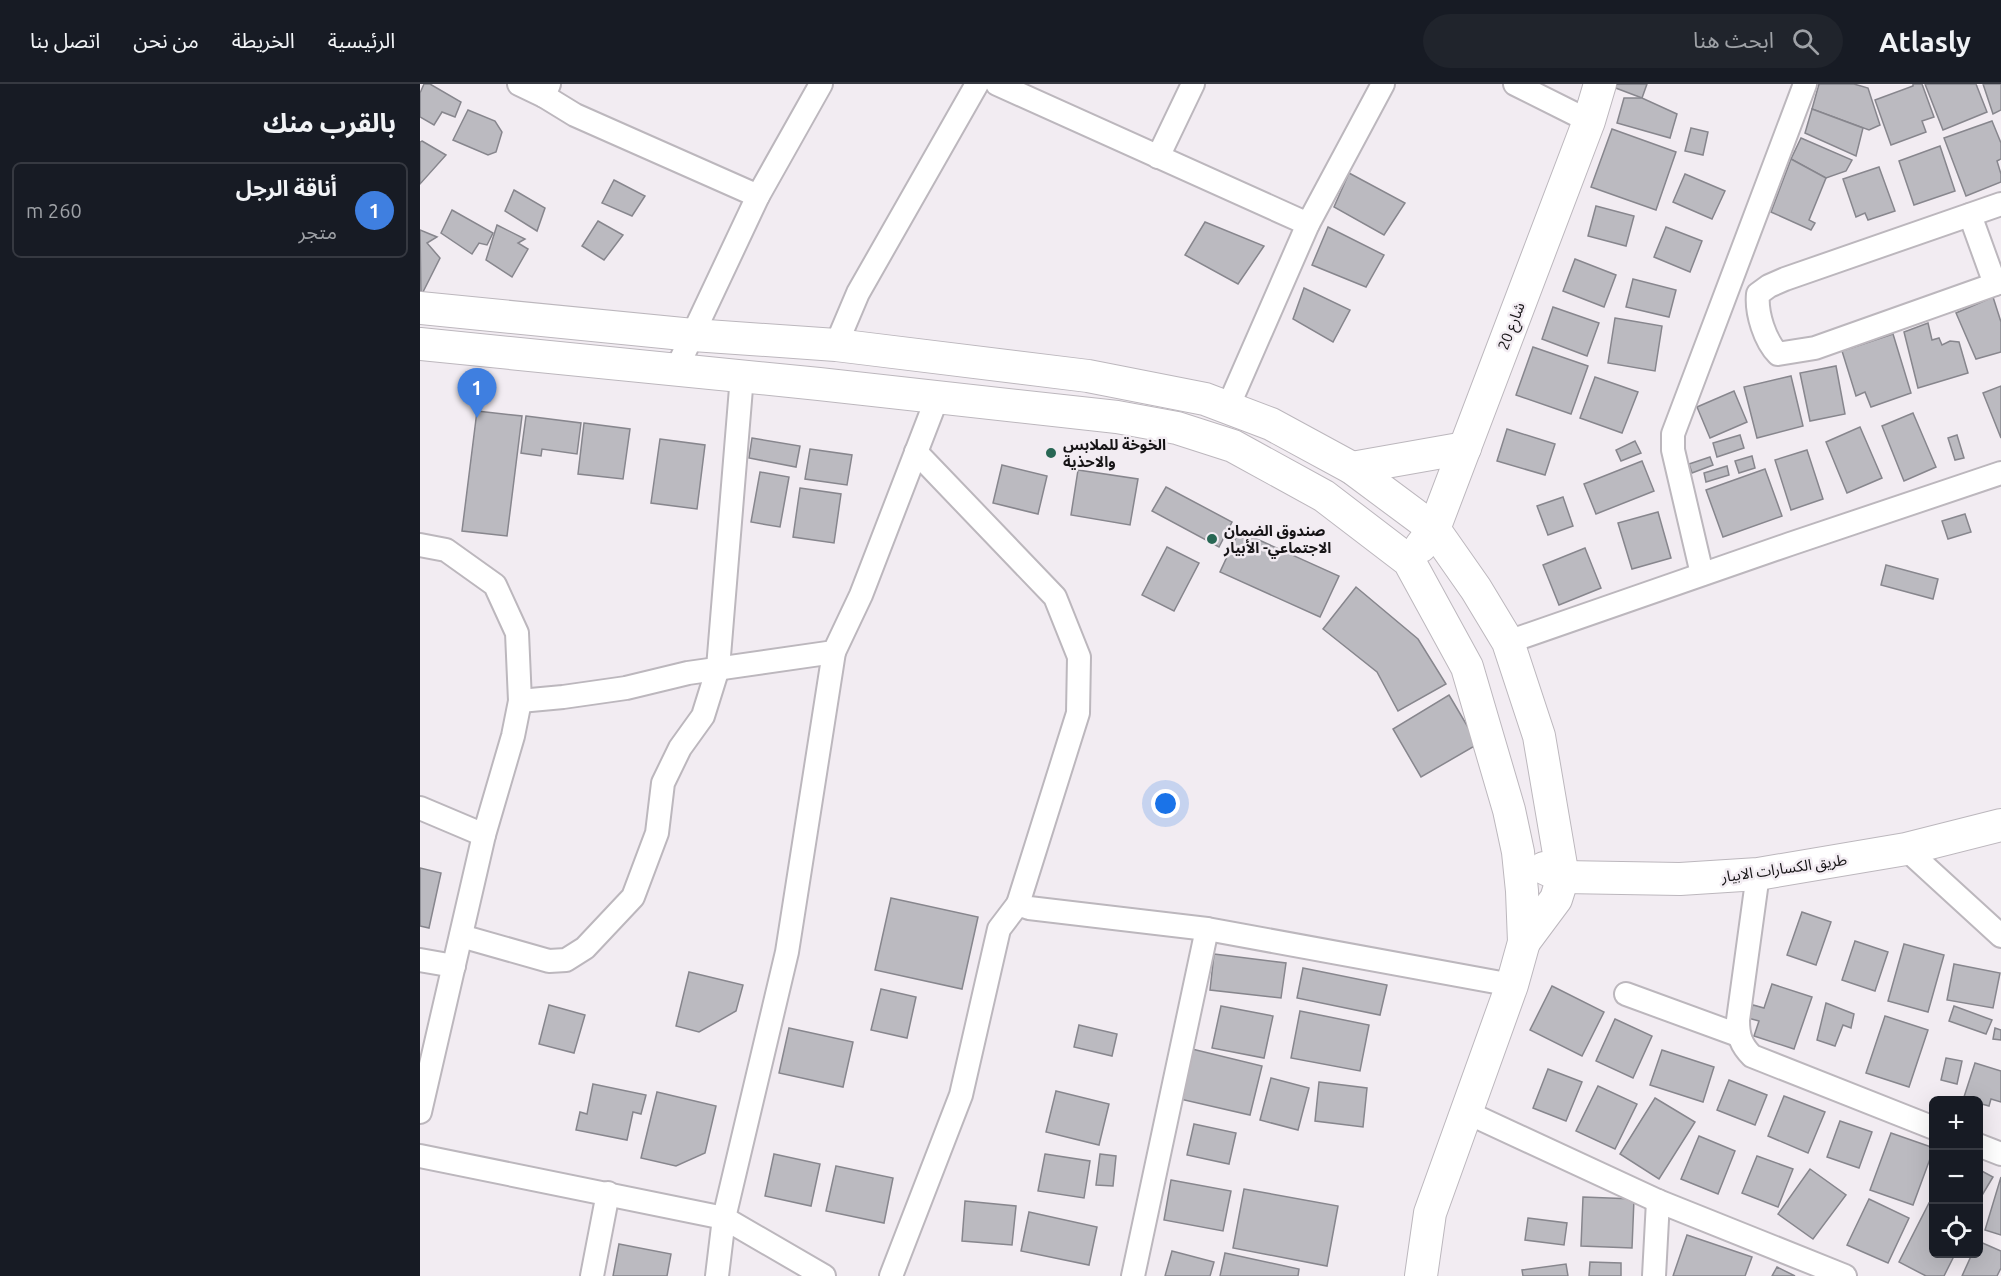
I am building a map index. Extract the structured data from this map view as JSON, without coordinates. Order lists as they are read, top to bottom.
{
  "streets": {
    "street": ["شارع 20", "طريق الكسارات الابيار"]
  },
  "places": ["الخوخة للملابس والاحذية", "صندوق الضمان الاجتماعي- الأبيار"],
  "page": {
    "header": "Atlasly",
    "search": "ابحث هنا",
    "nav": [
      "الرئيسية",
      "الخريطة",
      "من نحن",
      "اتصل بنا"
    ],
    "heading": "بالقرب منك",
    "list": [
      {
        "mark": "1",
        "name": "أناقة الرجل",
        "note": "متجر",
        "value": "260 m"
      }
    ],
    "pins": "1",
    "map_buttons": ["+", "−"]
  }
}
